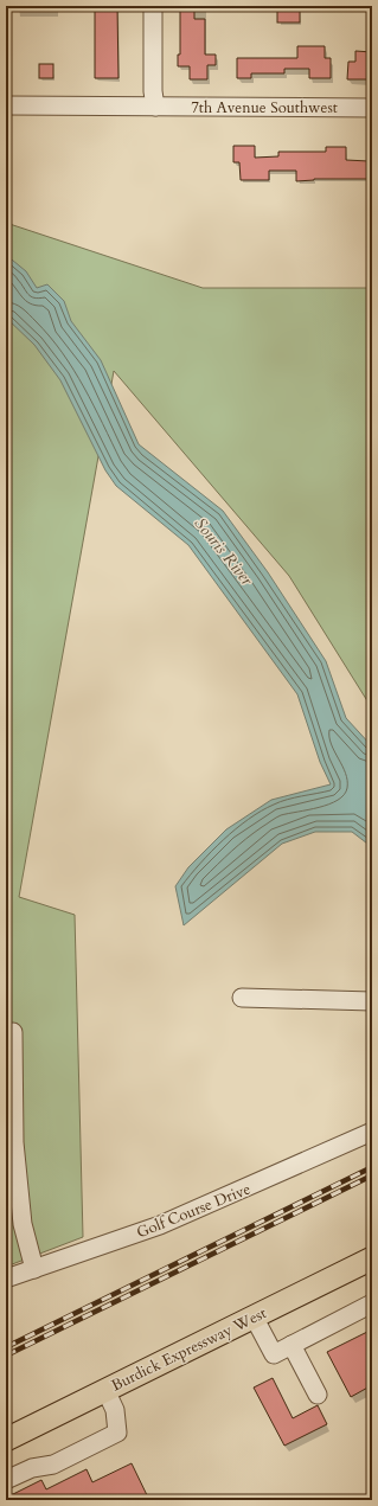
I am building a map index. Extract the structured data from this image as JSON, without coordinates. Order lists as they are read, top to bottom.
{
  "streets": {
    "main road": ["Burdick Expressway West"],
    "street": ["7th Avenue Southwest", "Golf Course Drive"]
  },
  "water": ["Souris River"]
}
